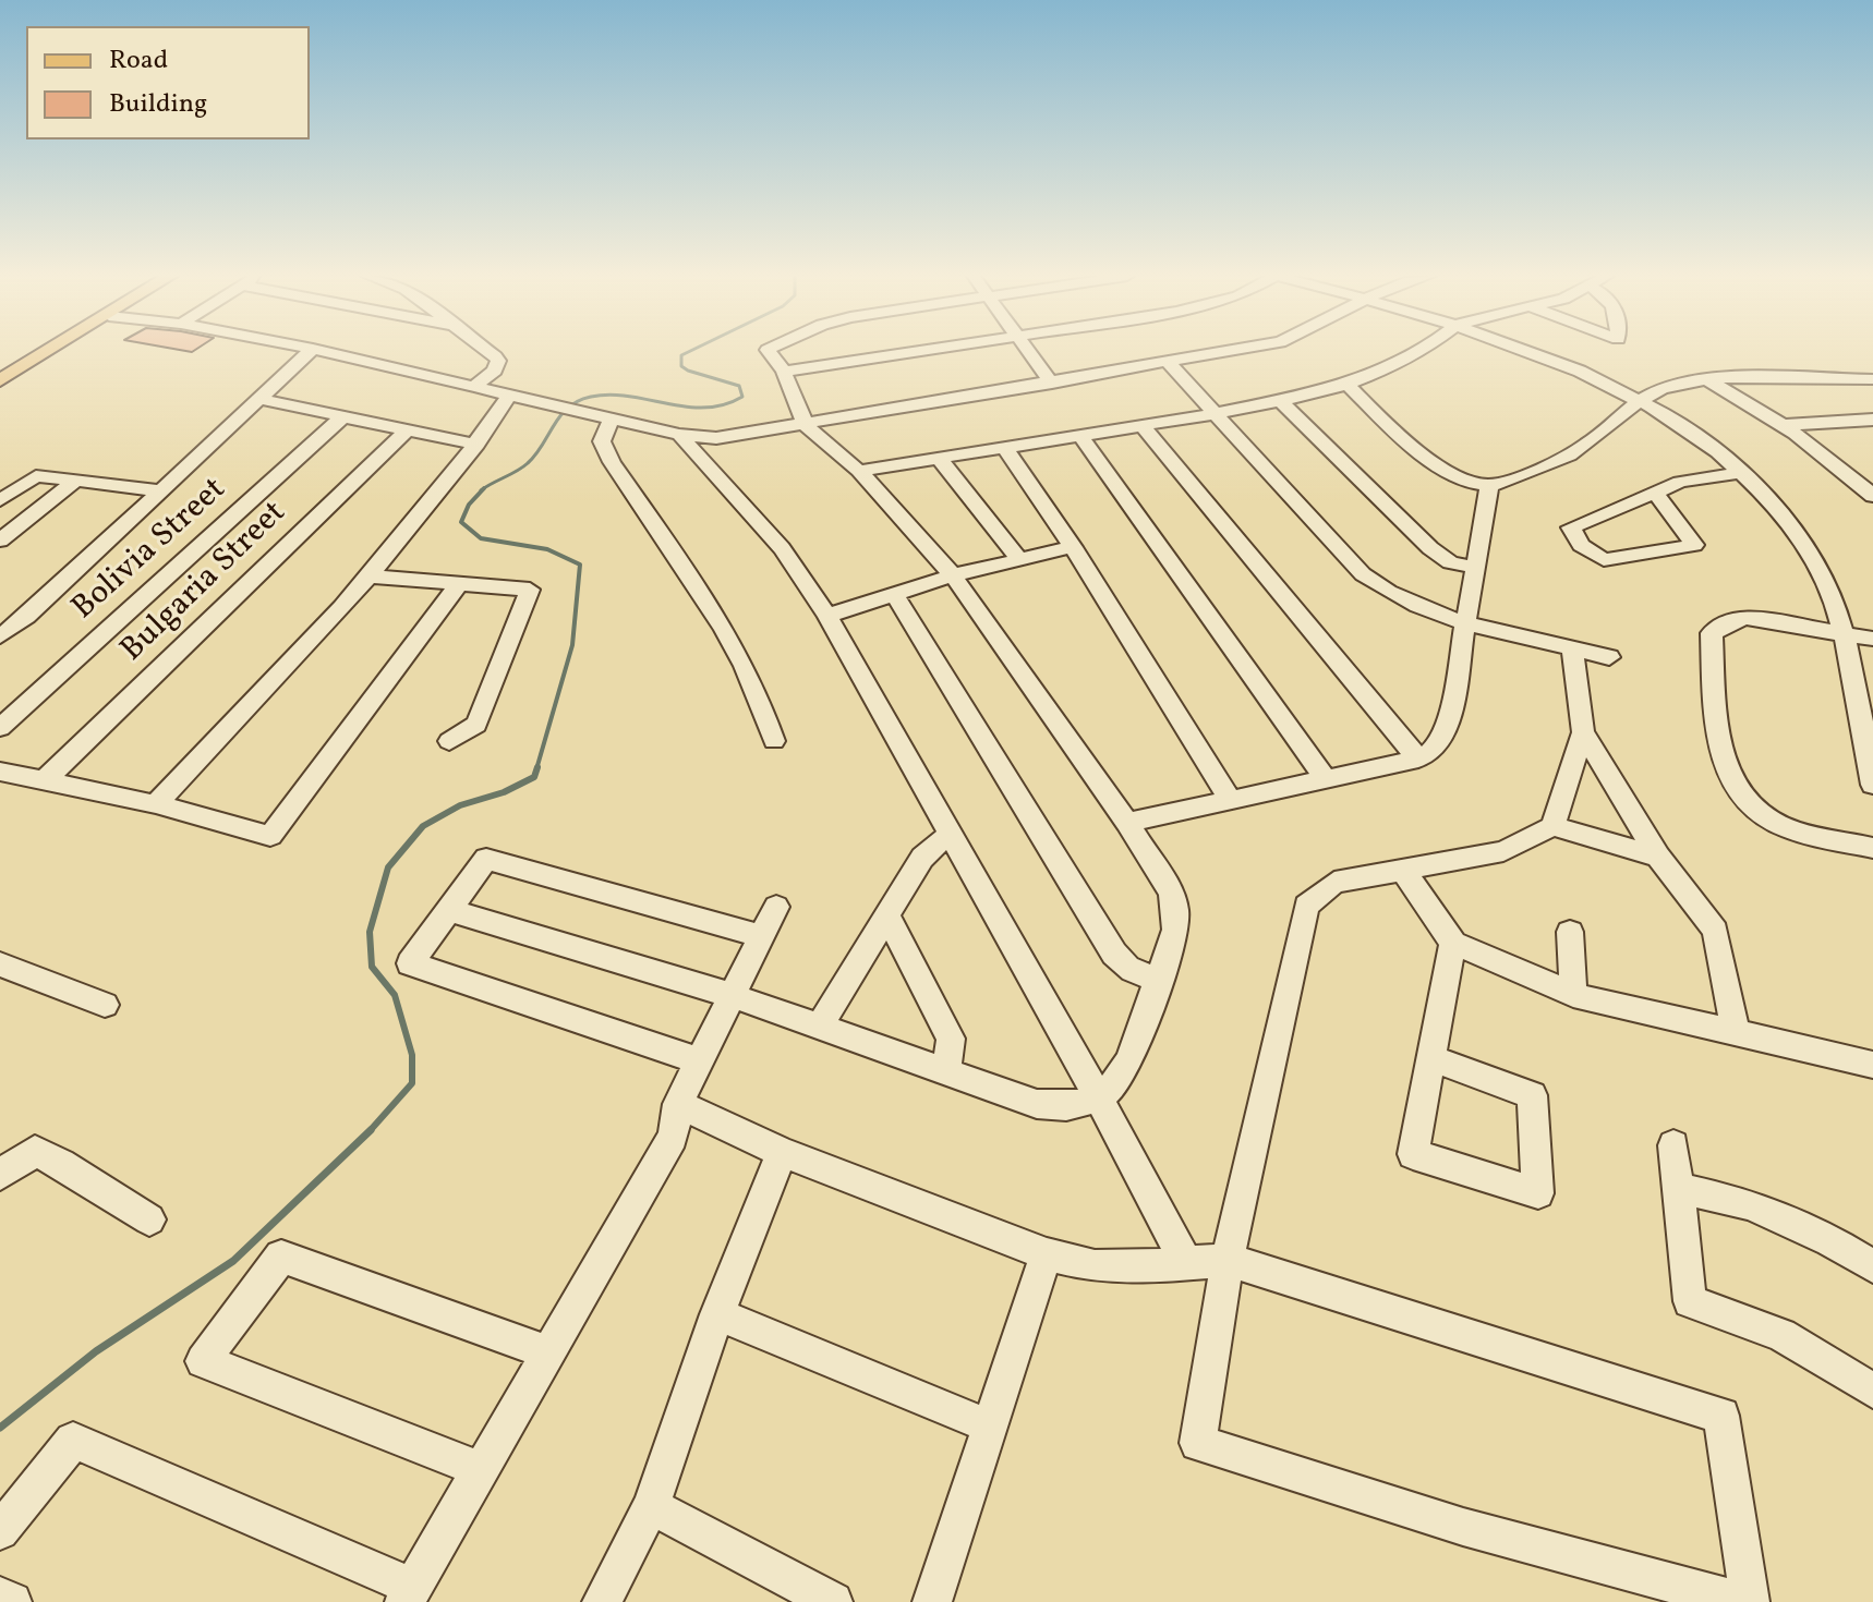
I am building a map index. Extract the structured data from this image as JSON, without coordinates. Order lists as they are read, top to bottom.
{
  "streets": {
    "street": ["Bolivia Street", "Bulgaria Street"]
  },
  "legend": ["Road", "Building"]
}
